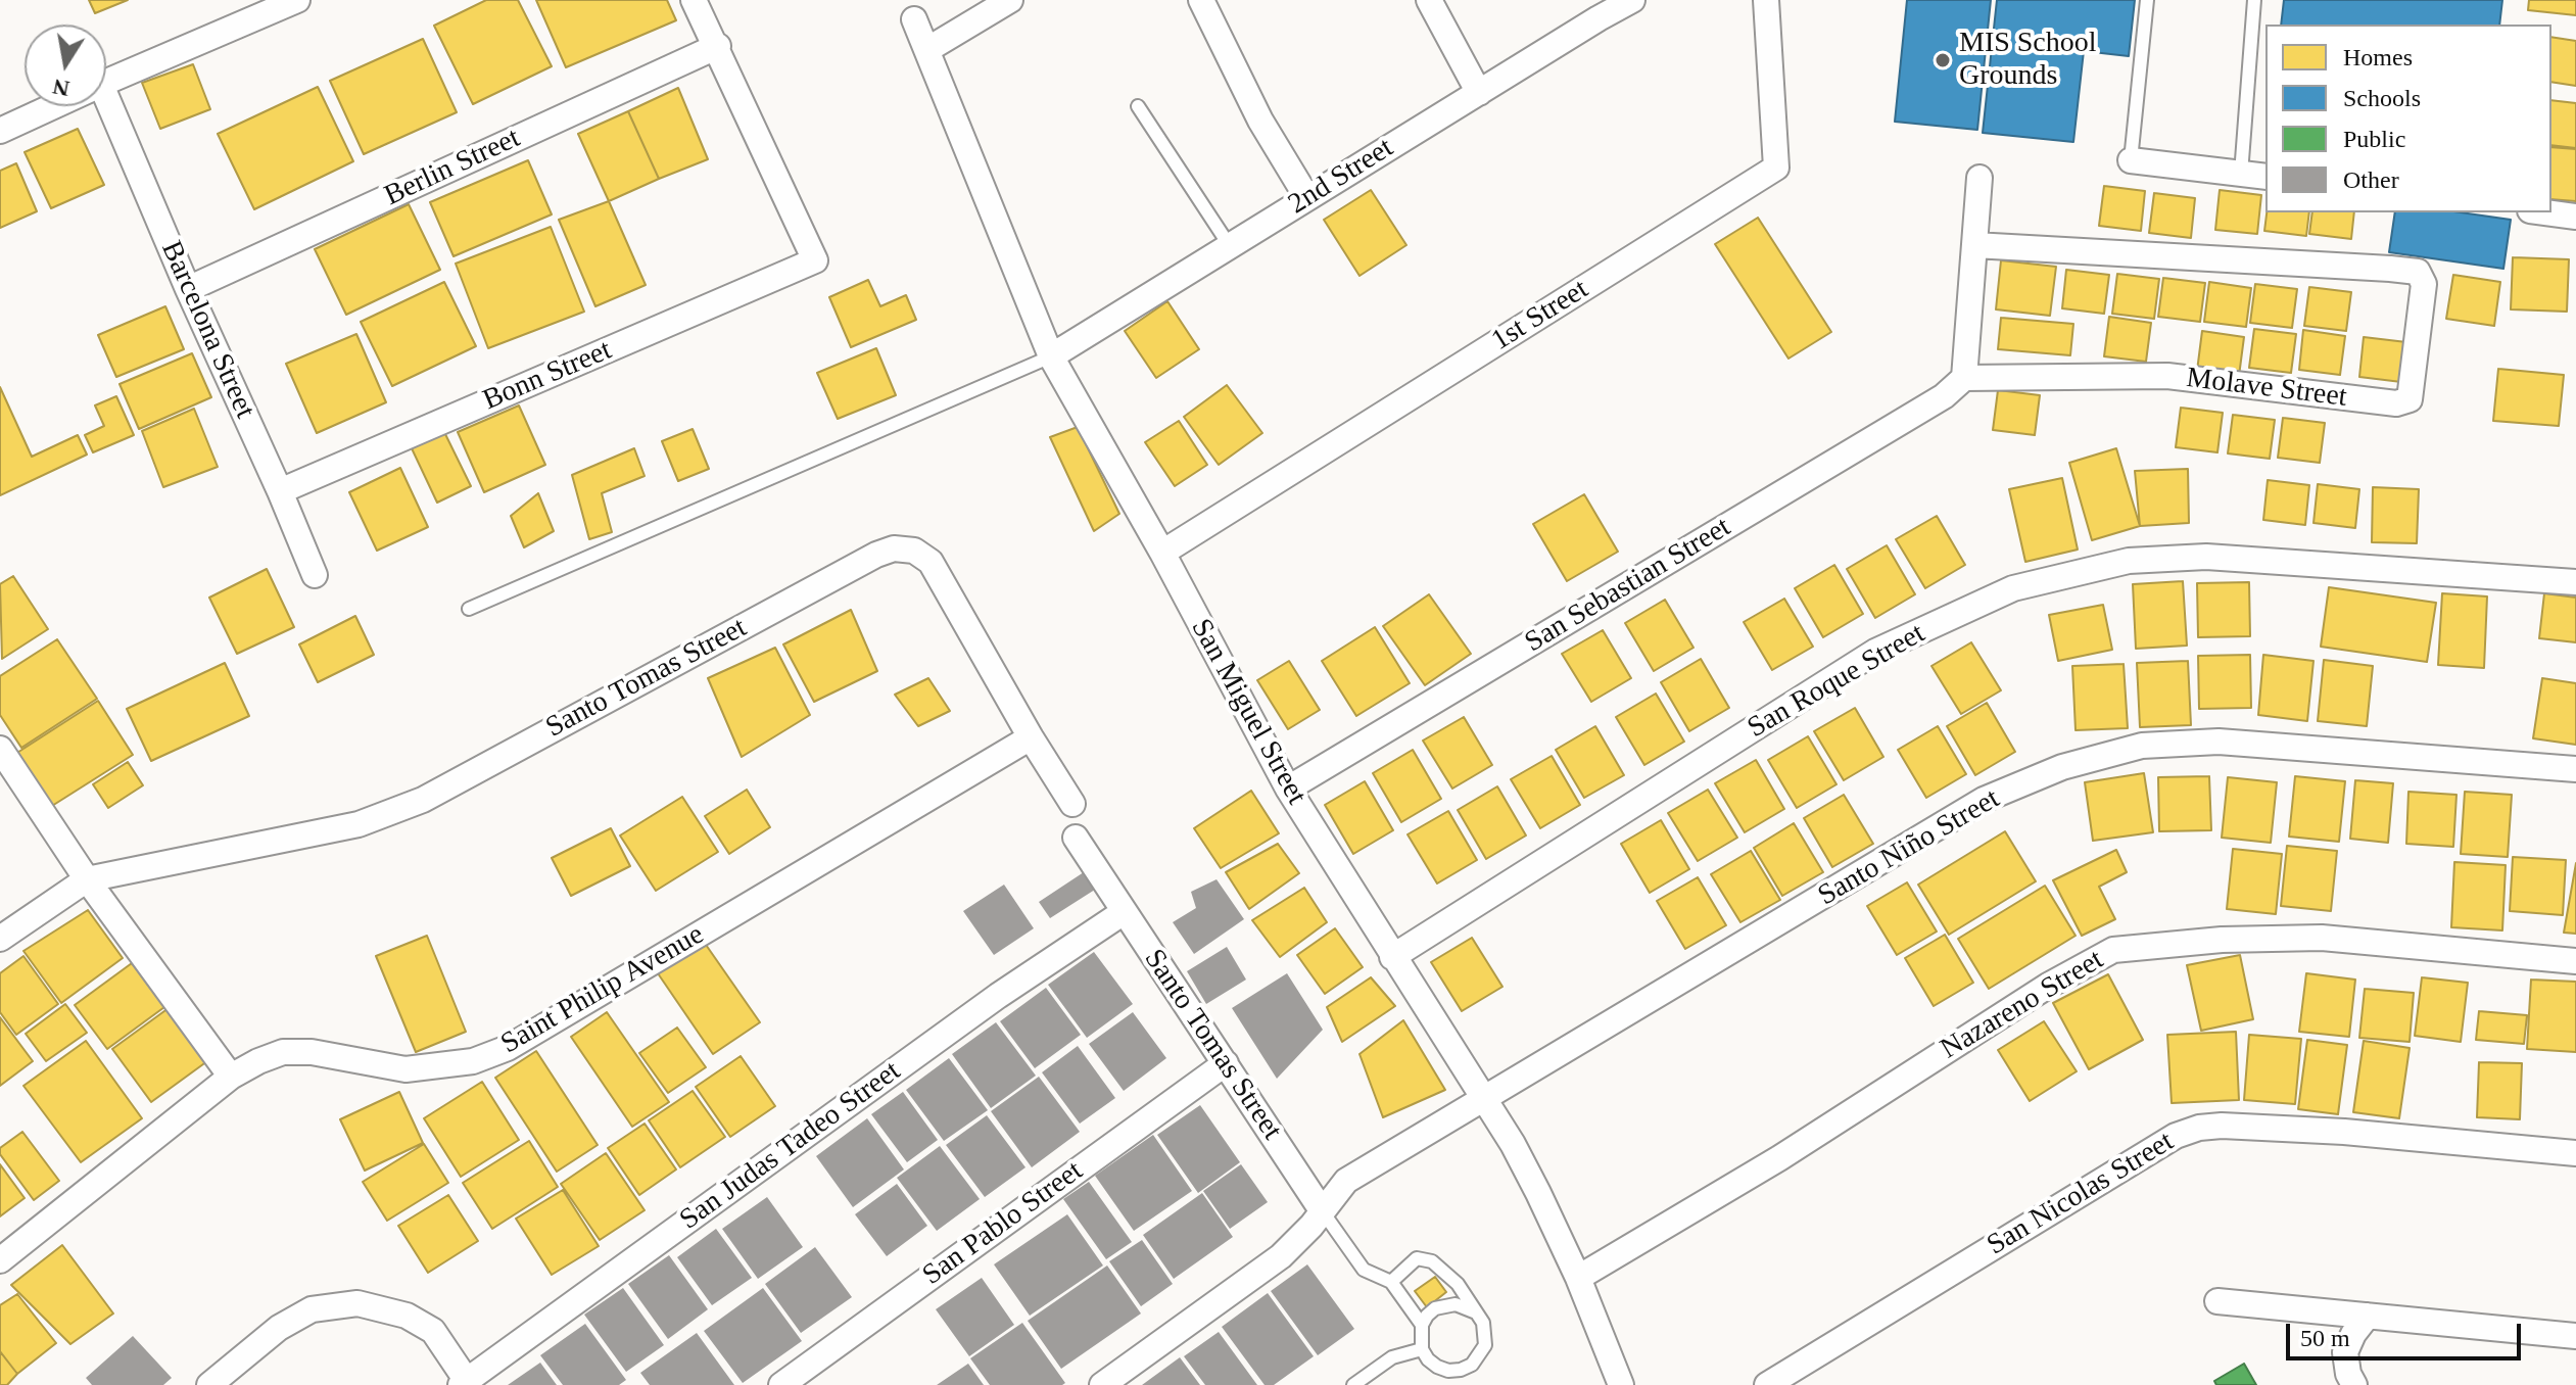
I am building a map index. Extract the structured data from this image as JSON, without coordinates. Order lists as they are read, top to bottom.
{
  "streets": {
    "street": [
      "Berlin Street",
      "2nd Street",
      "1st Street",
      "Barcelona Street",
      "Bonn Street",
      "Molave Street",
      "San Sebastian Street",
      "Santo Tomas Street",
      "San Roque Street",
      "San Miguel Street",
      "Santo Niño Street",
      "Saint Philip Avenue",
      "Nazareno Street",
      "San Judas Tadeo Street",
      "San Nicolas Street",
      "San Pablo Street"
    ]
  },
  "crossings": [
    ["Berlin Street", "Barcelona Street"],
    ["Berlin Street", "Bonn Street"],
    ["2nd Street", "San Miguel Street"],
    ["1st Street", "San Miguel Street"],
    ["Barcelona Street", "Bonn Street"],
    ["Molave Street", "San Sebastian Street"],
    ["San Sebastian Street", "San Miguel Street"],
    ["Santo Tomas Street", "Santo Niño Street"],
    ["Santo Tomas Street", "Saint Philip Avenue"],
    ["Santo Tomas Street", "San Judas Tadeo Street"],
    ["Santo Tomas Street", "San Pablo Street"],
    ["San Roque Street", "San Miguel Street"],
    ["San Miguel Street", "Santo Niño Street"],
    ["San Miguel Street", "Nazareno Street"]
  ],
  "places": ["MIS School Grounds"],
  "legend": [
    "Homes",
    "Schools",
    "Public",
    "Other"
  ],
  "scale_bar": "50 m",
  "north": "bottom"
}
